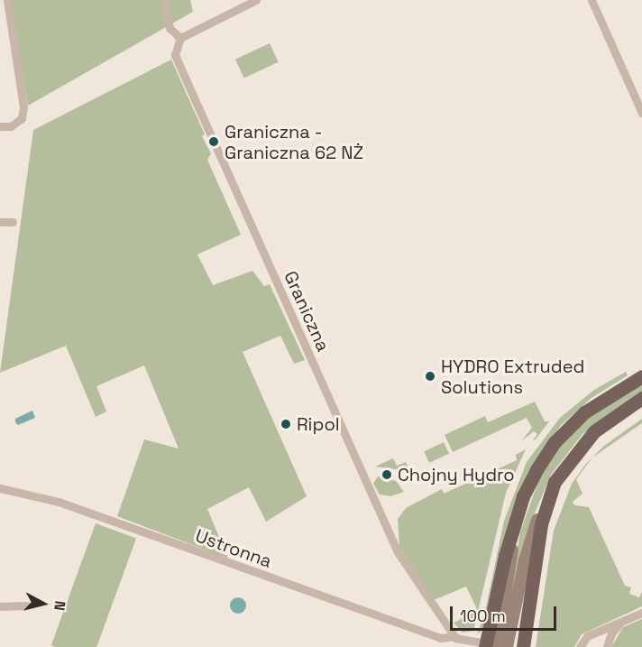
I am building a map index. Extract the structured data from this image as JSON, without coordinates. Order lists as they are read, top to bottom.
{
  "streets": {
    "street": ["Graniczna", "Ustronna"]
  },
  "crossings": [
    ["Graniczna", "Ustronna"]
  ],
  "places": [
    "Graniczna - Graniczna 62 NŻ",
    "HYDRO Extruded Solutions",
    "Ripol",
    "Chojny Hydro"
  ],
  "scale_bar": "100 m",
  "north": "right"
}
